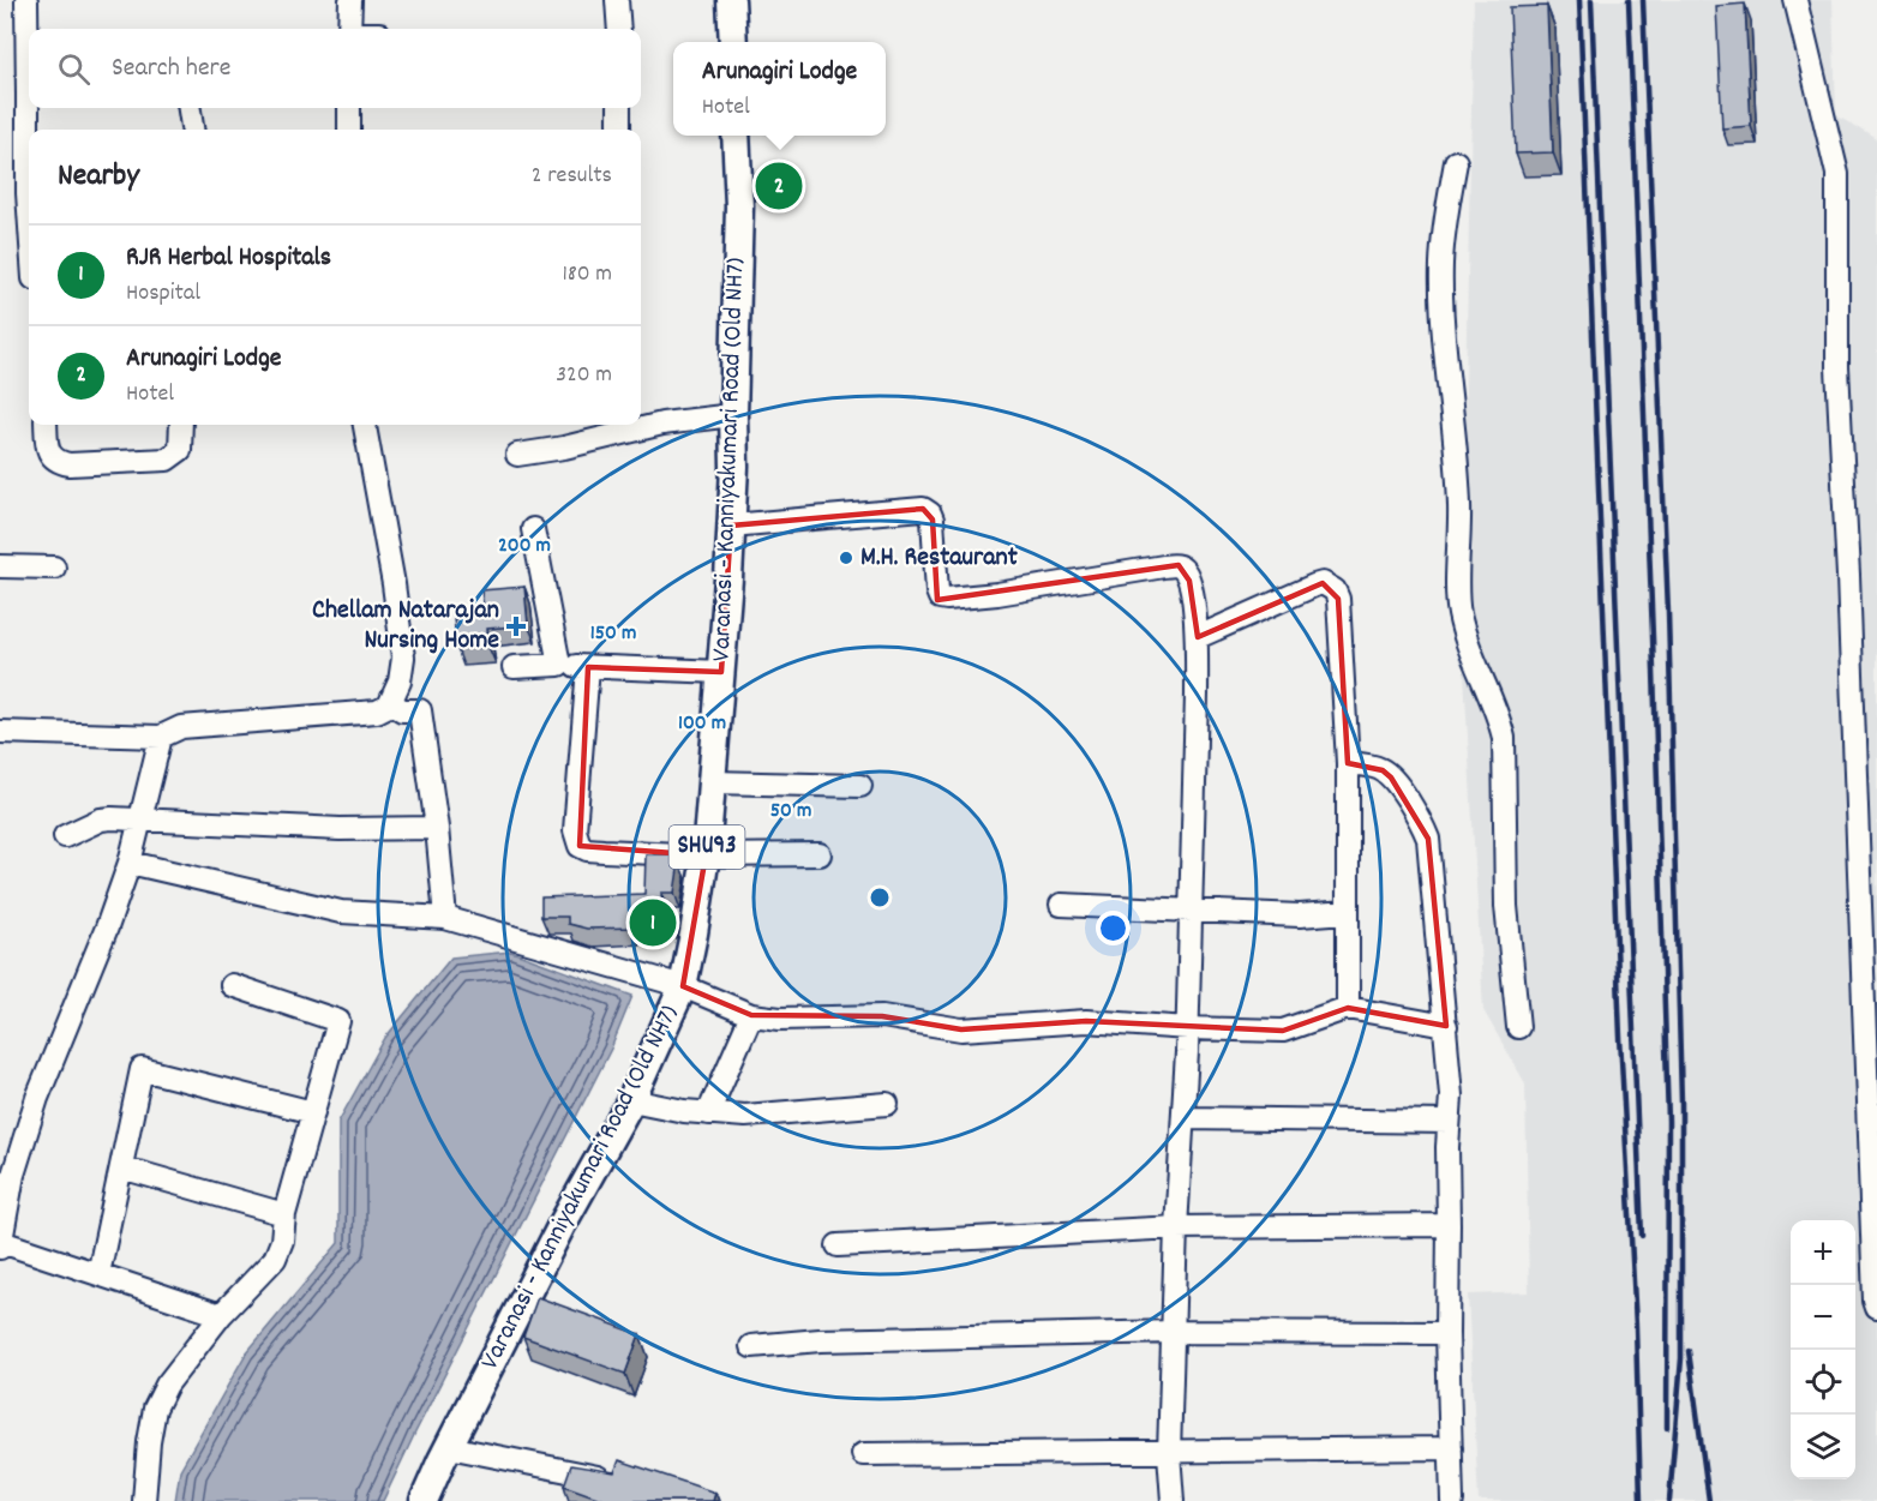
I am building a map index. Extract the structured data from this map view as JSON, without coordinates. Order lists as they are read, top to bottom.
{
  "streets": {
    "main road": ["Varanasi - Kanniyakumari Road (Old NH7)", "SHU93"]
  },
  "places": {
    "other": ["M.H. Restaurant"],
    "health": ["Chellam Natarajan Nursing Home"]
  },
  "page": {
    "search": "Search here",
    "popup": ["Arunagiri Lodge", "Hotel"],
    "heading": ["Nearby", "2 results"],
    "pins": ["2", "1"],
    "list": [
      {
        "mark": "1",
        "name": "RJR Herbal Hospitals",
        "note": "Hospital",
        "value": "180 m"
      },
      {
        "mark": "2",
        "name": "Arunagiri Lodge",
        "note": "Hotel",
        "value": "320 m"
      }
    ],
    "map_buttons": ["+", "−"]
  },
  "rings": [
    "200 m",
    "150 m",
    "100 m",
    "50 m"
  ]
}
